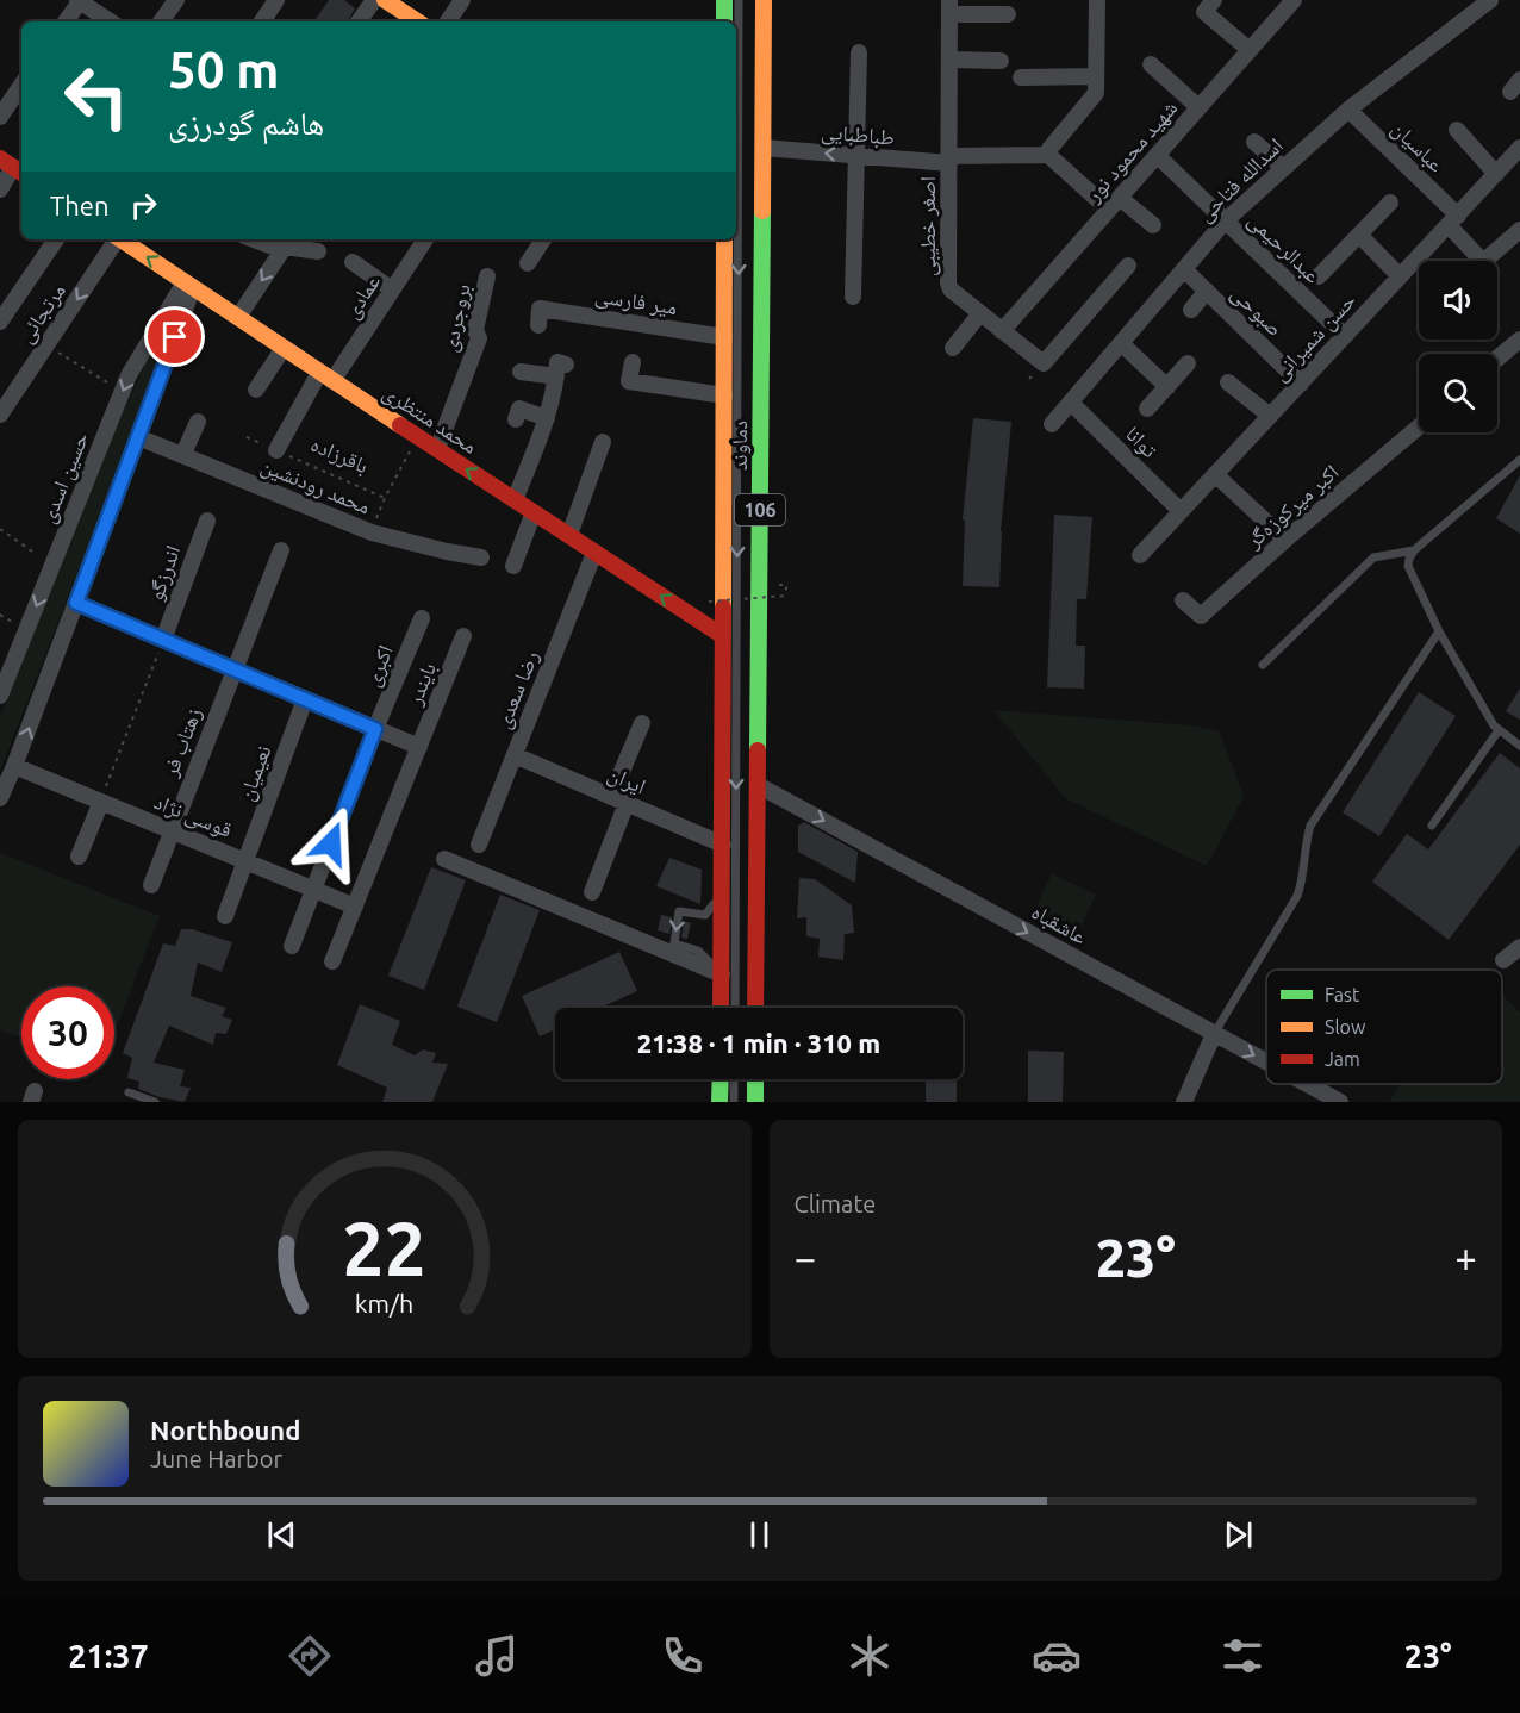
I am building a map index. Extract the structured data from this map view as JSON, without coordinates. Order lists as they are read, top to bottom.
{
  "streets": {
    "main road": ["محمد منتظری", "دماوند", "106"],
    "street": [
      "طباطبایی",
      "عباسیان",
      "شهید محمود نور",
      "اسدالله فتاحی",
      "اصغر خطیبی",
      "عبدالرحیمی",
      "عمادی",
      "میر فارسی",
      "صبوحی",
      "مرتجائی",
      "بروجردی",
      "حسن شمیرانی",
      "توانا",
      "باقرزاده",
      "حسین اسدی",
      "محمد رودنشین",
      "اکبر میرکوزه‌گر",
      "اندرزگو",
      "اکبری",
      "بایندر",
      "رضا سعدی",
      "زهتاب فر",
      "نعیمیان",
      "ایران",
      "قوسی نژاد",
      "عاشقباه"
    ]
  },
  "crossings": [
    ["طباطبایی", "اصغر خطیبی"],
    ["طباطبایی", "دماوند"],
    ["عباسیان", "اسدالله فتاحی"],
    ["عباسیان", "حسن شمیرانی"],
    ["شهید محمود نور", "اصغر خطیبی"],
    ["شهید محمود نور", "عبدالرحیمی"],
    ["اسدالله فتاحی", "عبدالرحیمی"],
    ["اسدالله فتاحی", "صبوحی"],
    ["اسدالله فتاحی", "توانا"],
    ["عبدالرحیمی", "حسن شمیرانی"],
    ["عمادی", "محمد منتظری"],
    ["عمادی", "باقرزاده"],
    ["میر فارسی", "دماوند"],
    ["صبوحی", "حسن شمیرانی"],
    ["بروجردی", "محمد منتظری"],
    ["حسن شمیرانی", "توانا"],
    ["محمد منتظری", "دماوند"],
    ["محمد منتظری", "باقرزاده"],
    ["محمد منتظری", "حسین اسدی"],
    ["محمد منتظری", "رضا سعدی"],
    ["دماوند", "ایران"],
    ["دماوند", "عاشقباه"],
    ["اکبری", "قوسی نژاد"],
    ["بایندر", "قوسی نژاد"],
    ["رضا سعدی", "ایران"],
    ["زهتاب فر", "قوسی نژاد"],
    ["نعیمیان", "قوسی نژاد"]
  ],
  "one_way": ["محمد منتظری", "عاشقباه"],
  "legend": ["Fast", "Slow", "Jam"],
  "page": {
    "turn": ["50 m", "هاشم گودرزی"],
    "then": "Then",
    "limit": "30",
    "trip": "21:38 · 1 min · 310 m",
    "tile": "Climate",
    "heat": ["−", "23°", "+"],
    "song": ["Northbound", "June Harbor"],
    "tabs": ["21:37", "23°"],
    "gauge": ["22", "km/h"]
  }
}
